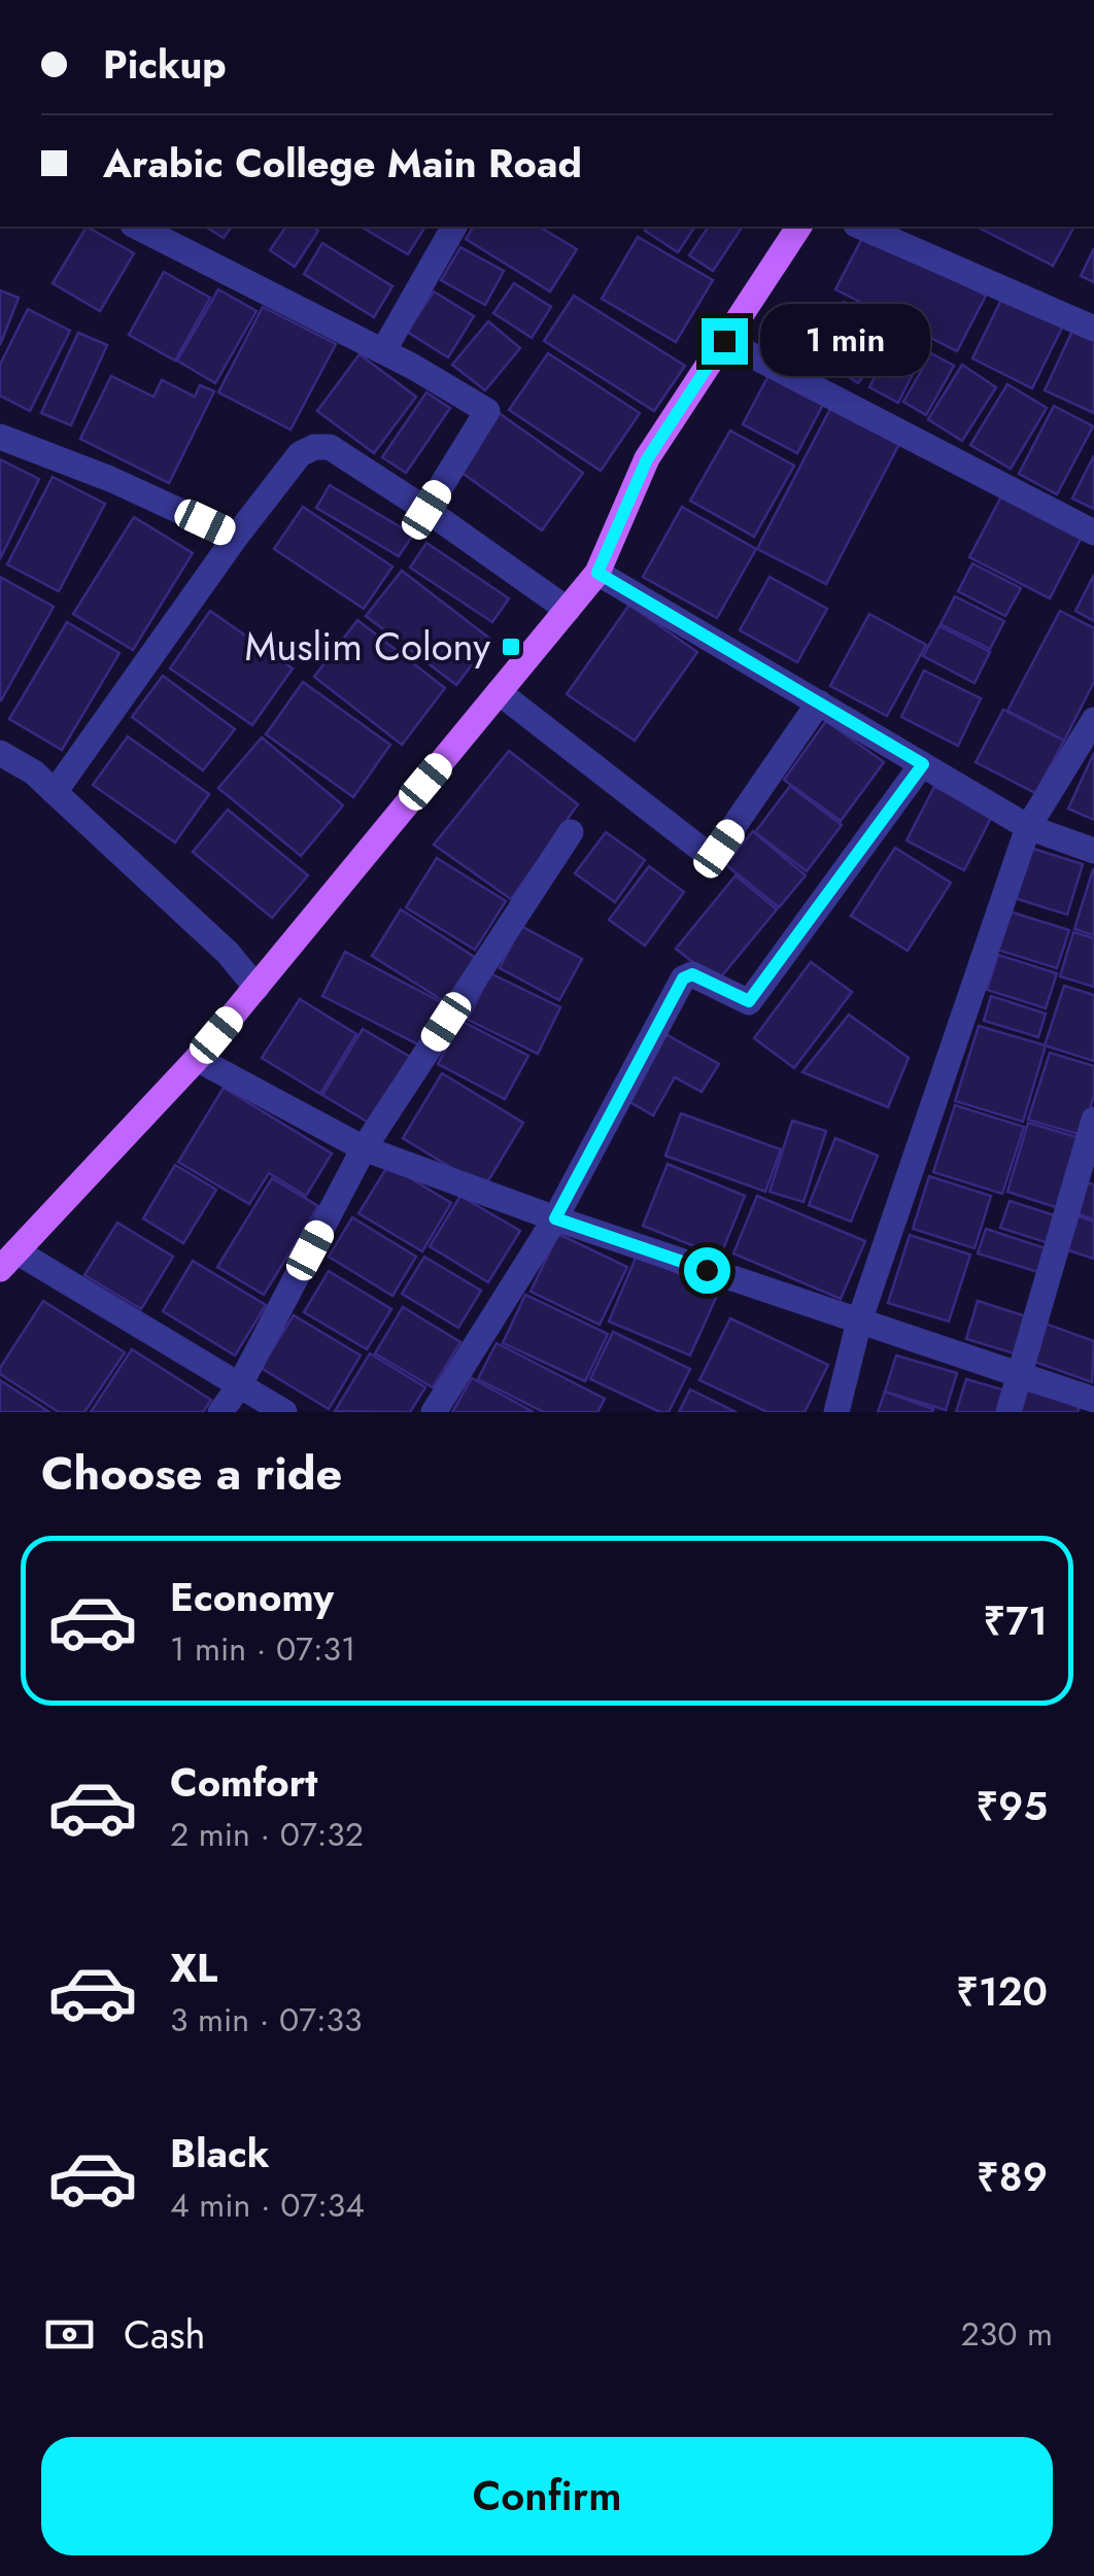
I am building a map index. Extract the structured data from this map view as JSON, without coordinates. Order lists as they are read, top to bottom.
{
  "places": {
    "transit": ["Muslim Colony"]
  },
  "page": {
    "banner": ["Pickup", "Arabic College Main Road"],
    "bubble": "1 min",
    "heading": "Choose a ride",
    "list": [
      {
        "name": "Economy",
        "note": "1 min · 07:31",
        "value": "₹71"
      },
      {
        "name": "Comfort",
        "note": "2 min · 07:32",
        "value": "₹95"
      },
      {
        "name": "XL",
        "note": "3 min · 07:33",
        "value": "₹120"
      },
      {
        "name": "Black",
        "note": "4 min · 07:34",
        "value": "₹89"
      }
    ],
    "pay": ["Cash", "230 m"],
    "buttons": "Confirm"
  }
}
